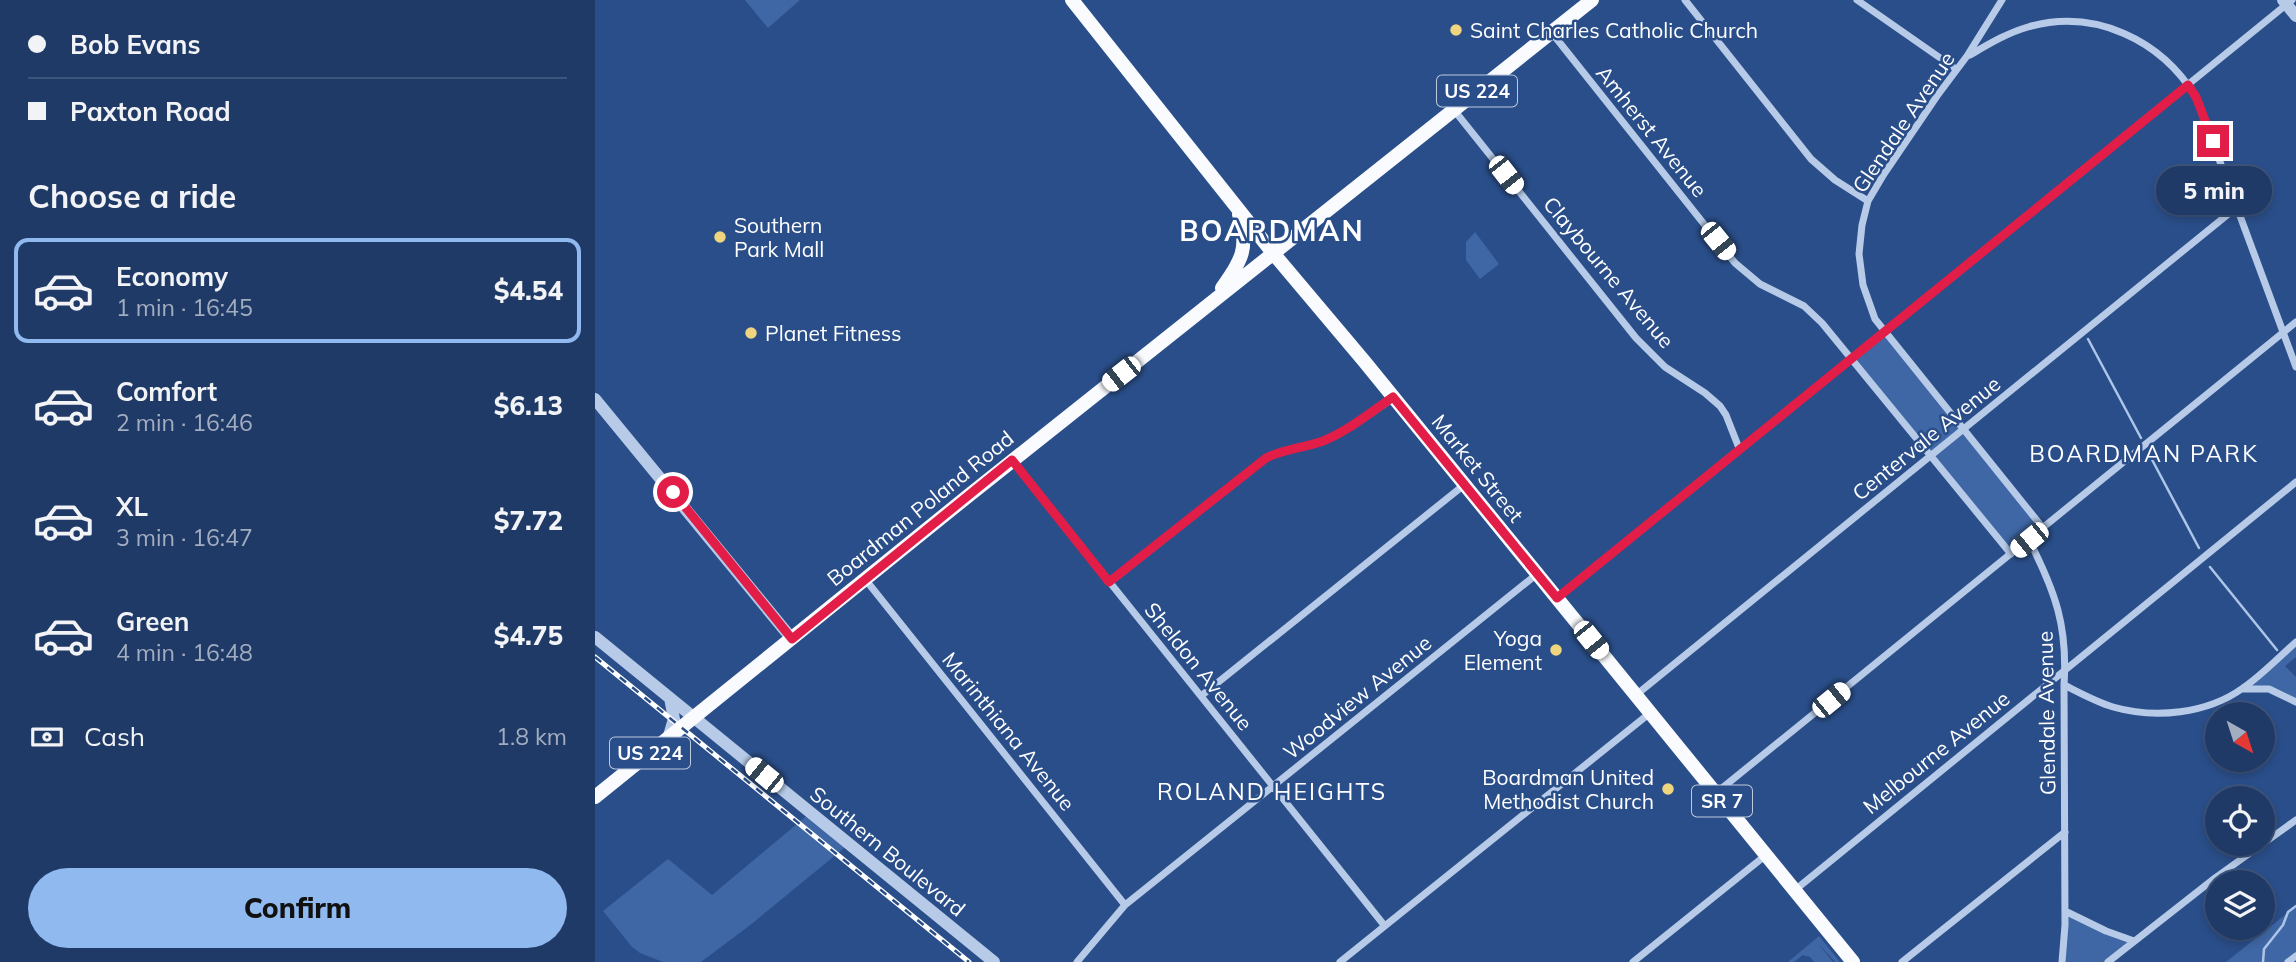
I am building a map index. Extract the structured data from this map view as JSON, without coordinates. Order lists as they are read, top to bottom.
{
  "streets": {
    "main road": [
      "US 224",
      "Market Street",
      "Boardman Poland Road",
      "SR 7"
    ],
    "street": [
      "Glendale Avenue",
      "Amherst Avenue",
      "Claybourne Avenue",
      "Centervale Avenue",
      "Sheldon Avenue",
      "Woodview Avenue",
      "Marinthiana Avenue",
      "Melbourne Avenue",
      "Southern Boulevard"
    ]
  },
  "crossings": [
    ["US 224", "Amherst Avenue"],
    ["US 224", "Claybourne Avenue"],
    ["US 224", "Market Street"],
    ["US 224", "Boardman Poland Road"],
    ["Glendale Avenue", "Centervale Avenue"],
    ["Glendale Avenue", "Melbourne Avenue"],
    ["Amherst Avenue", "Centervale Avenue"],
    ["Centervale Avenue", "Market Street"],
    ["Market Street", "Boardman Poland Road"],
    ["Market Street", "Woodview Avenue"],
    ["Market Street", "Melbourne Avenue"],
    ["Boardman Poland Road", "Sheldon Avenue"],
    ["Boardman Poland Road", "Marinthiana Avenue"],
    ["Boardman Poland Road", "Southern Boulevard"],
    ["Sheldon Avenue", "Woodview Avenue"],
    ["Woodview Avenue", "Marinthiana Avenue"]
  ],
  "districts": ["BOARDMAN", "BOARDMAN PARK", "ROLAND HEIGHTS"],
  "places": [
    "Saint Charles Catholic Church",
    "Southern Park Mall",
    "Planet Fitness",
    "Yoga Element",
    "Boardman United Methodist Church"
  ],
  "north": "bottom right",
  "page": {
    "banner": ["Bob Evans", "Paxton Road"],
    "heading": "Choose a ride",
    "bubble": "5 min",
    "list": [
      {
        "name": "Economy",
        "note": "1 min · 16:45",
        "value": "$4.54"
      },
      {
        "name": "Comfort",
        "note": "2 min · 16:46",
        "value": "$6.13"
      },
      {
        "name": "XL",
        "note": "3 min · 16:47",
        "value": "$7.72"
      },
      {
        "name": "Green",
        "note": "4 min · 16:48",
        "value": "$4.75"
      }
    ],
    "pay": ["Cash", "1.8 km"],
    "buttons": "Confirm"
  }
}
